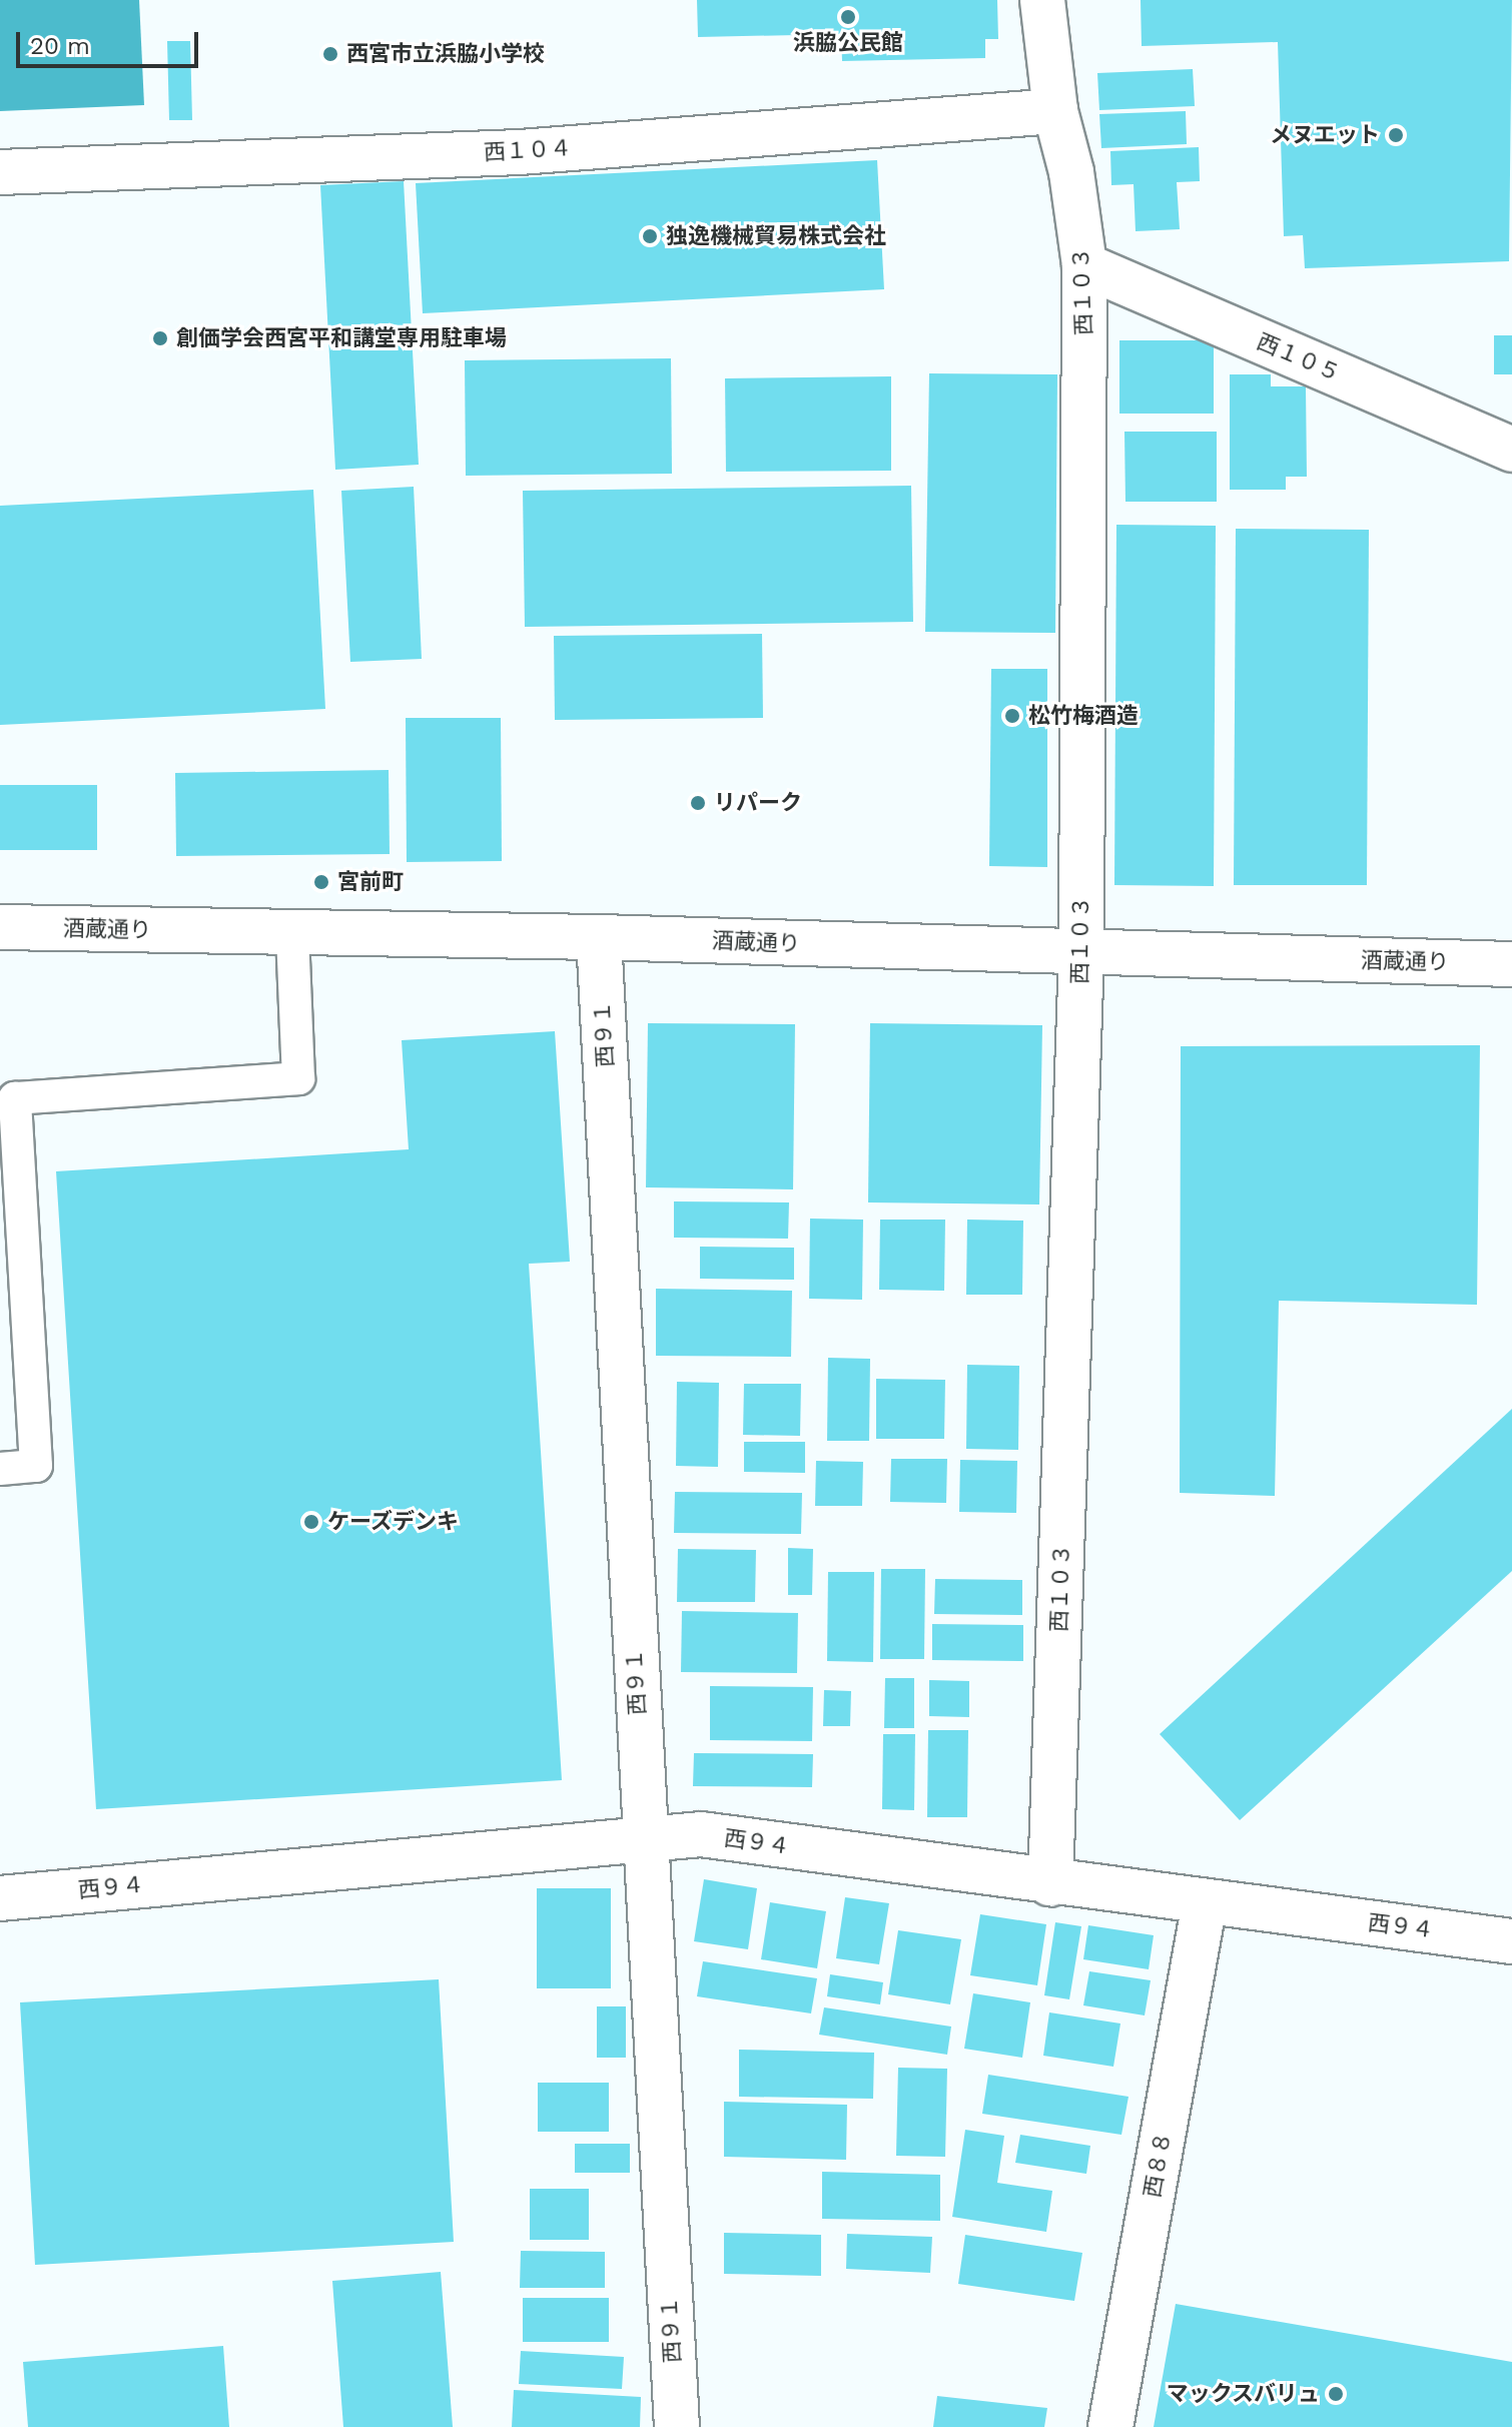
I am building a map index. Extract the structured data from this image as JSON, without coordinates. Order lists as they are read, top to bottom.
{
  "streets": {
    "street": [
      "西１０４",
      "西１０３",
      "西１０５",
      "酒蔵通り",
      "西９１",
      "西９４",
      "西８８"
    ]
  },
  "crossings": [
    ["西１０４", "西１０３"],
    ["西１０３", "西１０５"],
    ["西１０３", "酒蔵通り"],
    ["西１０３", "西９４"],
    ["酒蔵通り", "西９１"],
    ["西９１", "西９４"],
    ["西９４", "西８８"]
  ],
  "places": [
    "浜脇公民館",
    "西宮市立浜脇小学校",
    "メヌエット",
    "独逸機械貿易株式会社",
    "創価学会西宮平和講堂専用駐車場",
    "松竹梅酒造",
    "リパーク",
    "宮前町",
    "ケーズデンキ",
    "マックスバリュ"
  ],
  "scale_bar": "20 m"
}
